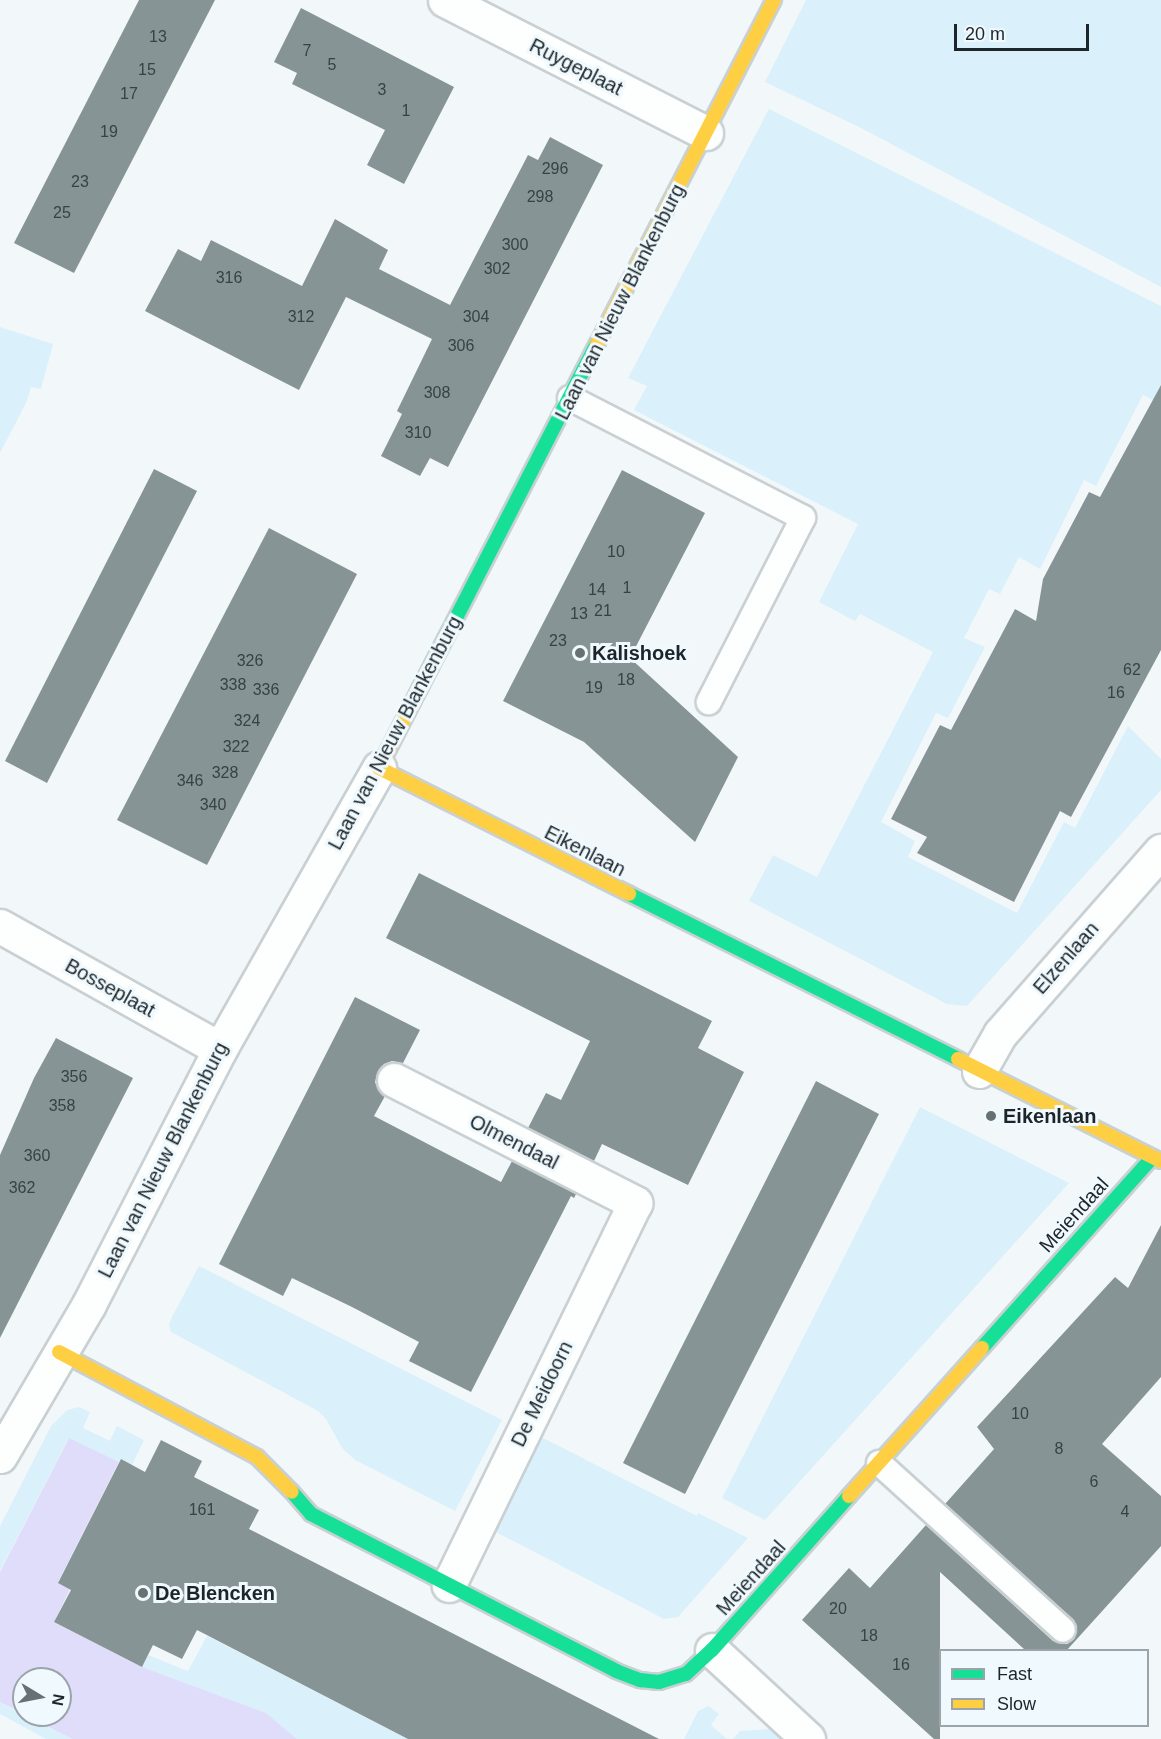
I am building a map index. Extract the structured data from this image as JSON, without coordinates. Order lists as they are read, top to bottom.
{
  "streets": {
    "street": [
      "Ruygeplaat",
      "Laan van Nieuw Blankenburg",
      "Eikenlaan",
      "Elzenlaan",
      "Bosseplaat",
      "Olmendaal",
      "Meiendaal",
      "De Meidoorn"
    ]
  },
  "crossings": [
    ["Ruygeplaat", "Laan van Nieuw Blankenburg"],
    ["Laan van Nieuw Blankenburg", "Eikenlaan"],
    ["Laan van Nieuw Blankenburg", "Bosseplaat"],
    ["Laan van Nieuw Blankenburg", "Meiendaal"],
    ["Eikenlaan", "Elzenlaan"],
    ["Eikenlaan", "Meiendaal"],
    ["Olmendaal", "De Meidoorn"],
    ["Meiendaal", "De Meidoorn"]
  ],
  "places": ["Kalishoek", "Eikenlaan", "De Blencken"],
  "house_numbers": [
    "13",
    "7",
    "5",
    "15",
    "3",
    "17",
    "1",
    "19",
    "296",
    "23",
    "298",
    "25",
    "300",
    "302",
    "316",
    "312",
    "304",
    "306",
    "308",
    "310",
    "10",
    "1",
    "14",
    "21",
    "13",
    "23",
    "326",
    "62",
    "18",
    "338",
    "19",
    "336",
    "16",
    "324",
    "322",
    "328",
    "346",
    "340",
    "356",
    "358",
    "360",
    "362",
    "10",
    "8",
    "6",
    "161",
    "4",
    "20",
    "18",
    "16"
  ],
  "legend": ["Fast", "Slow"],
  "scale_bar": "20 m",
  "north": "right"
}
